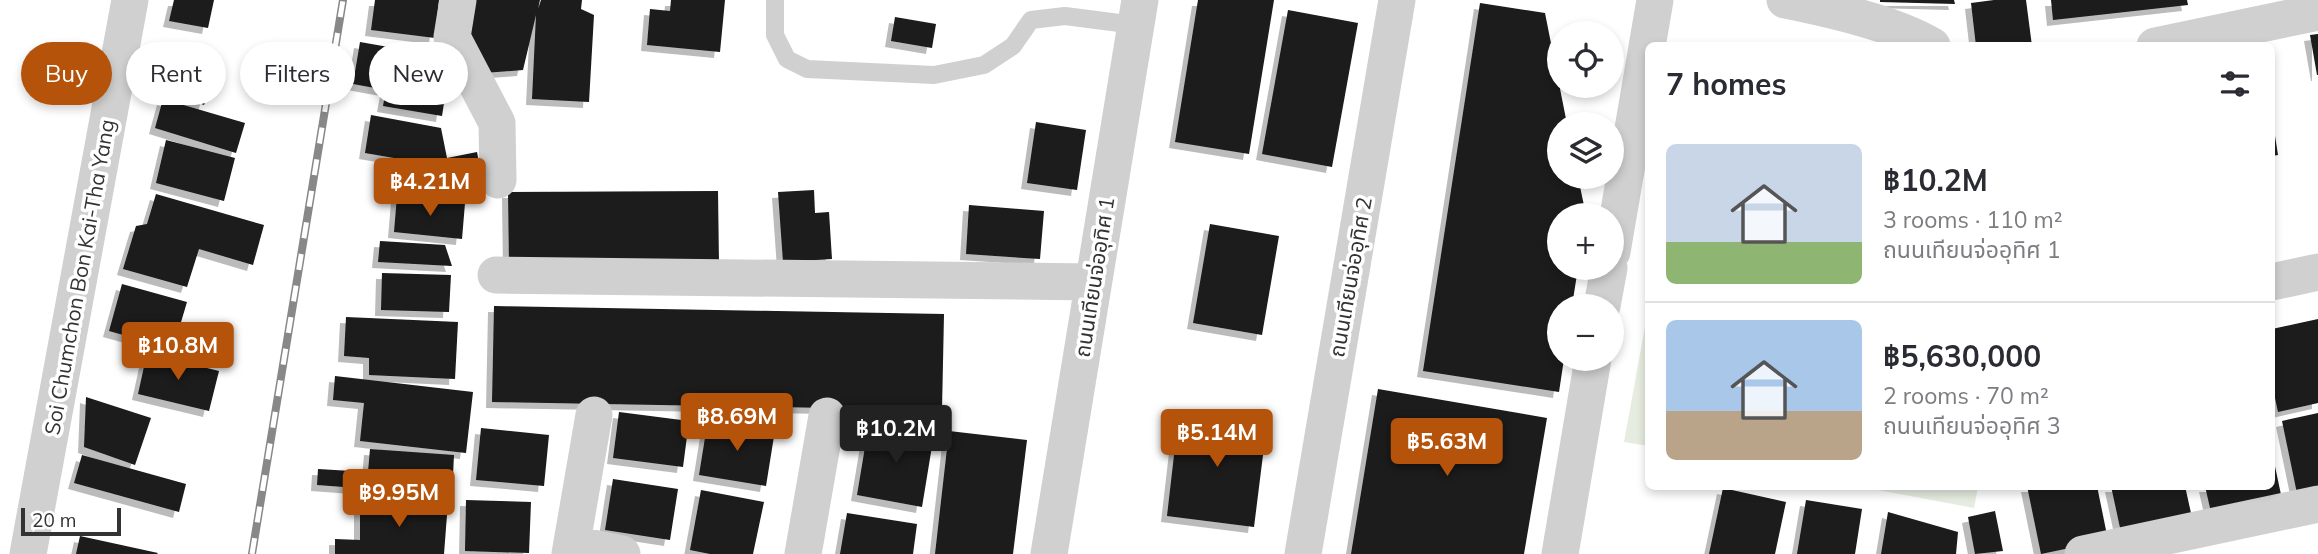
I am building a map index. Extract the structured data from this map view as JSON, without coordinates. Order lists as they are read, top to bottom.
{
  "streets": {
    "street": ["Soi Chumchon Bon Kai-Tha Yang", "ถนนเทียนจ่ออุทิศ 1", "ถนนเทียนจ่ออุทิศ 2"]
  },
  "scale_bar": "20 m",
  "page": {
    "map_buttons": ["+", "−"],
    "chip": [
      "Buy",
      "Rent",
      "Filters",
      "New"
    ],
    "heading": "7 homes",
    "list": [
      {
        "name": "฿10.2M",
        "note": "3 rooms · 110 m² · ถนนเทียนจ่ออุทิศ 1"
      },
      {
        "name": "฿5,630,000",
        "note": "2 rooms · 70 m² · ถนนเทียนจ่ออุทิศ 3"
      }
    ],
    "price": [
      "฿4.21M",
      "฿10.8M",
      "฿8.69M",
      "฿10.2M",
      "฿5.14M",
      "฿5.63M",
      "฿9.95M"
    ],
    "scale": "20 m"
  }
}
